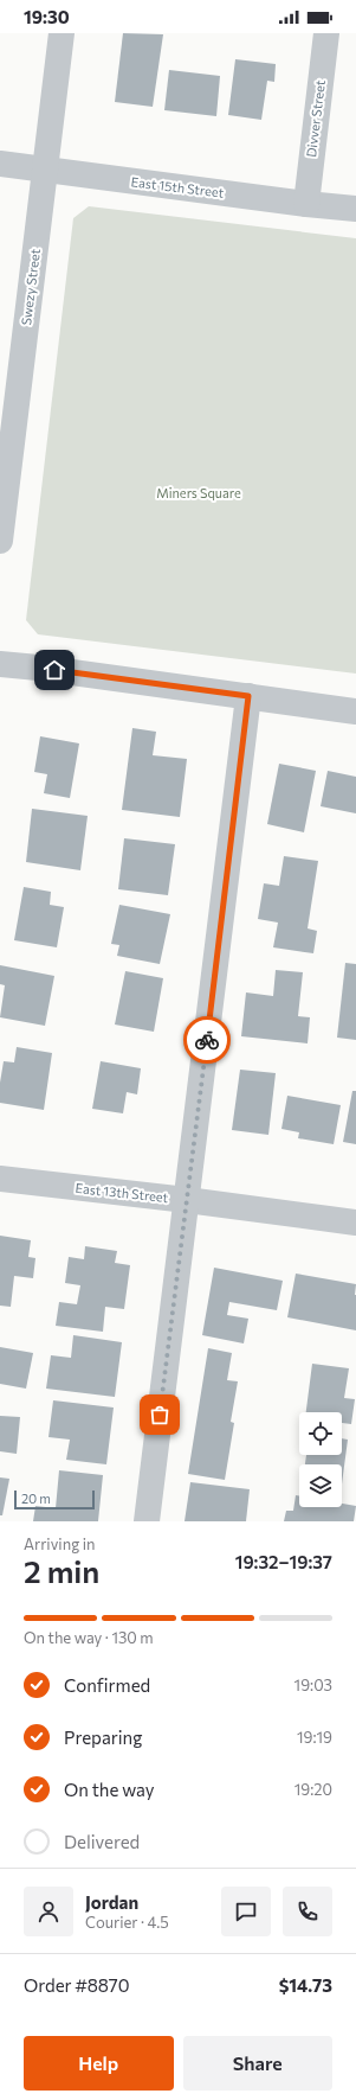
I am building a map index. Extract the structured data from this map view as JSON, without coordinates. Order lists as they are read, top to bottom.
{
  "streets": {
    "street": [
      "Divver Street",
      "East 15th Street",
      "Swezy Street",
      "East 13th Street"
    ]
  },
  "crossings": [
    ["Divver Street", "East 15th Street"],
    ["East 15th Street", "Swezy Street"]
  ],
  "parks": ["Miners Square"],
  "scale_bar": "20 m",
  "page": {
    "status": "19:30",
    "scale": "20 m",
    "heading": ["2 min", "Arriving in", "19:32–19:37"],
    "panel": [
      "Jordan",
      "Courier · 4.5",
      "Order #8870",
      "$14.73"
    ],
    "bar": "On the way · 130 m",
    "list": [
      ["Confirmed", "19:03"],
      ["Preparing", "19:19"],
      ["On the way", "19:20"],
      "Delivered"
    ],
    "buttons": ["Help", "Share"]
  }
}
